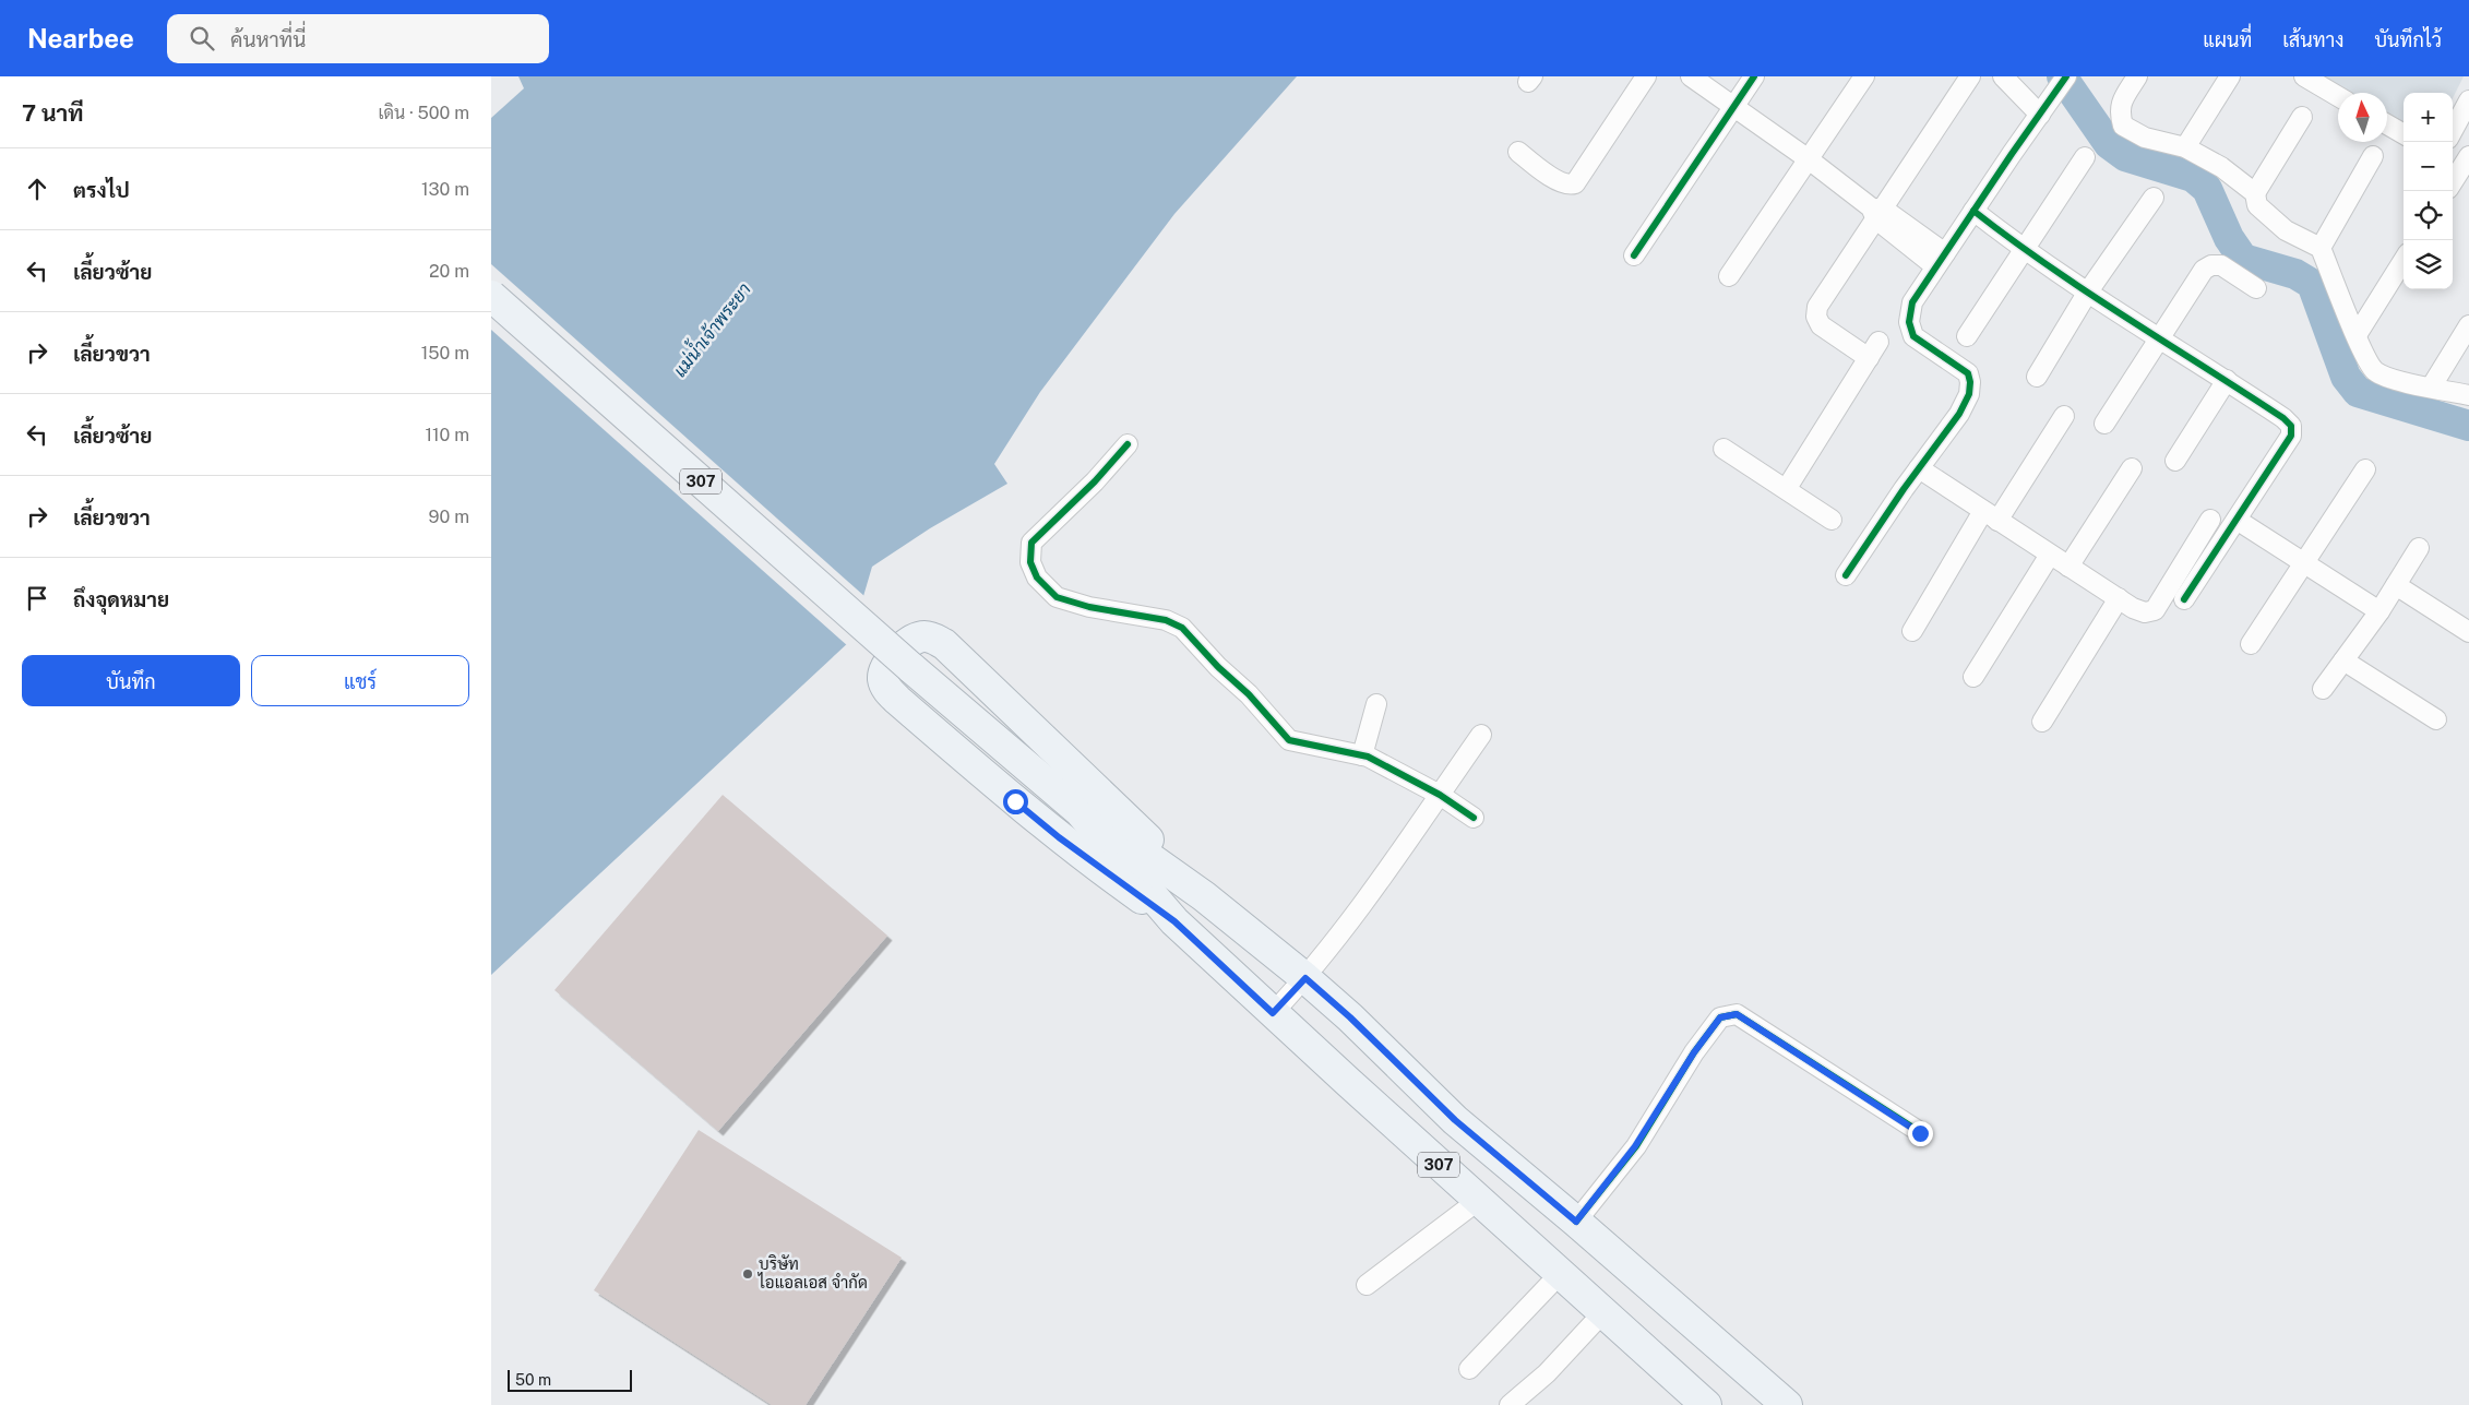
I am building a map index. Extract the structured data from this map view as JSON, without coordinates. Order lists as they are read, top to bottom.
{
  "streets": {
    "main road": ["307"]
  },
  "water": ["แม่น้ำเจ้าพระยา"],
  "places": ["บริษัท ไอแอลเอส จำกัด"],
  "scale_bar": "50 m",
  "north": "top",
  "page": {
    "header": "Nearbee",
    "search": "ค้นหาที่นี่",
    "nav": ["แผนที่", "เส้นทาง", "บันทึกไว้"],
    "heading": ["7 นาที", "เดิน · 500 m"],
    "map_buttons": ["+", "−"],
    "list": [
      ["ตรงไป", "130 m"],
      ["เลี้ยวซ้าย", "20 m"],
      ["เลี้ยวขวา", "150 m"],
      ["เลี้ยวซ้าย", "110 m"],
      ["เลี้ยวขวา", "90 m"],
      "ถึงจุดหมาย"
    ],
    "buttons": ["บันทึก", "แชร์"],
    "scale": "50 m"
  }
}
